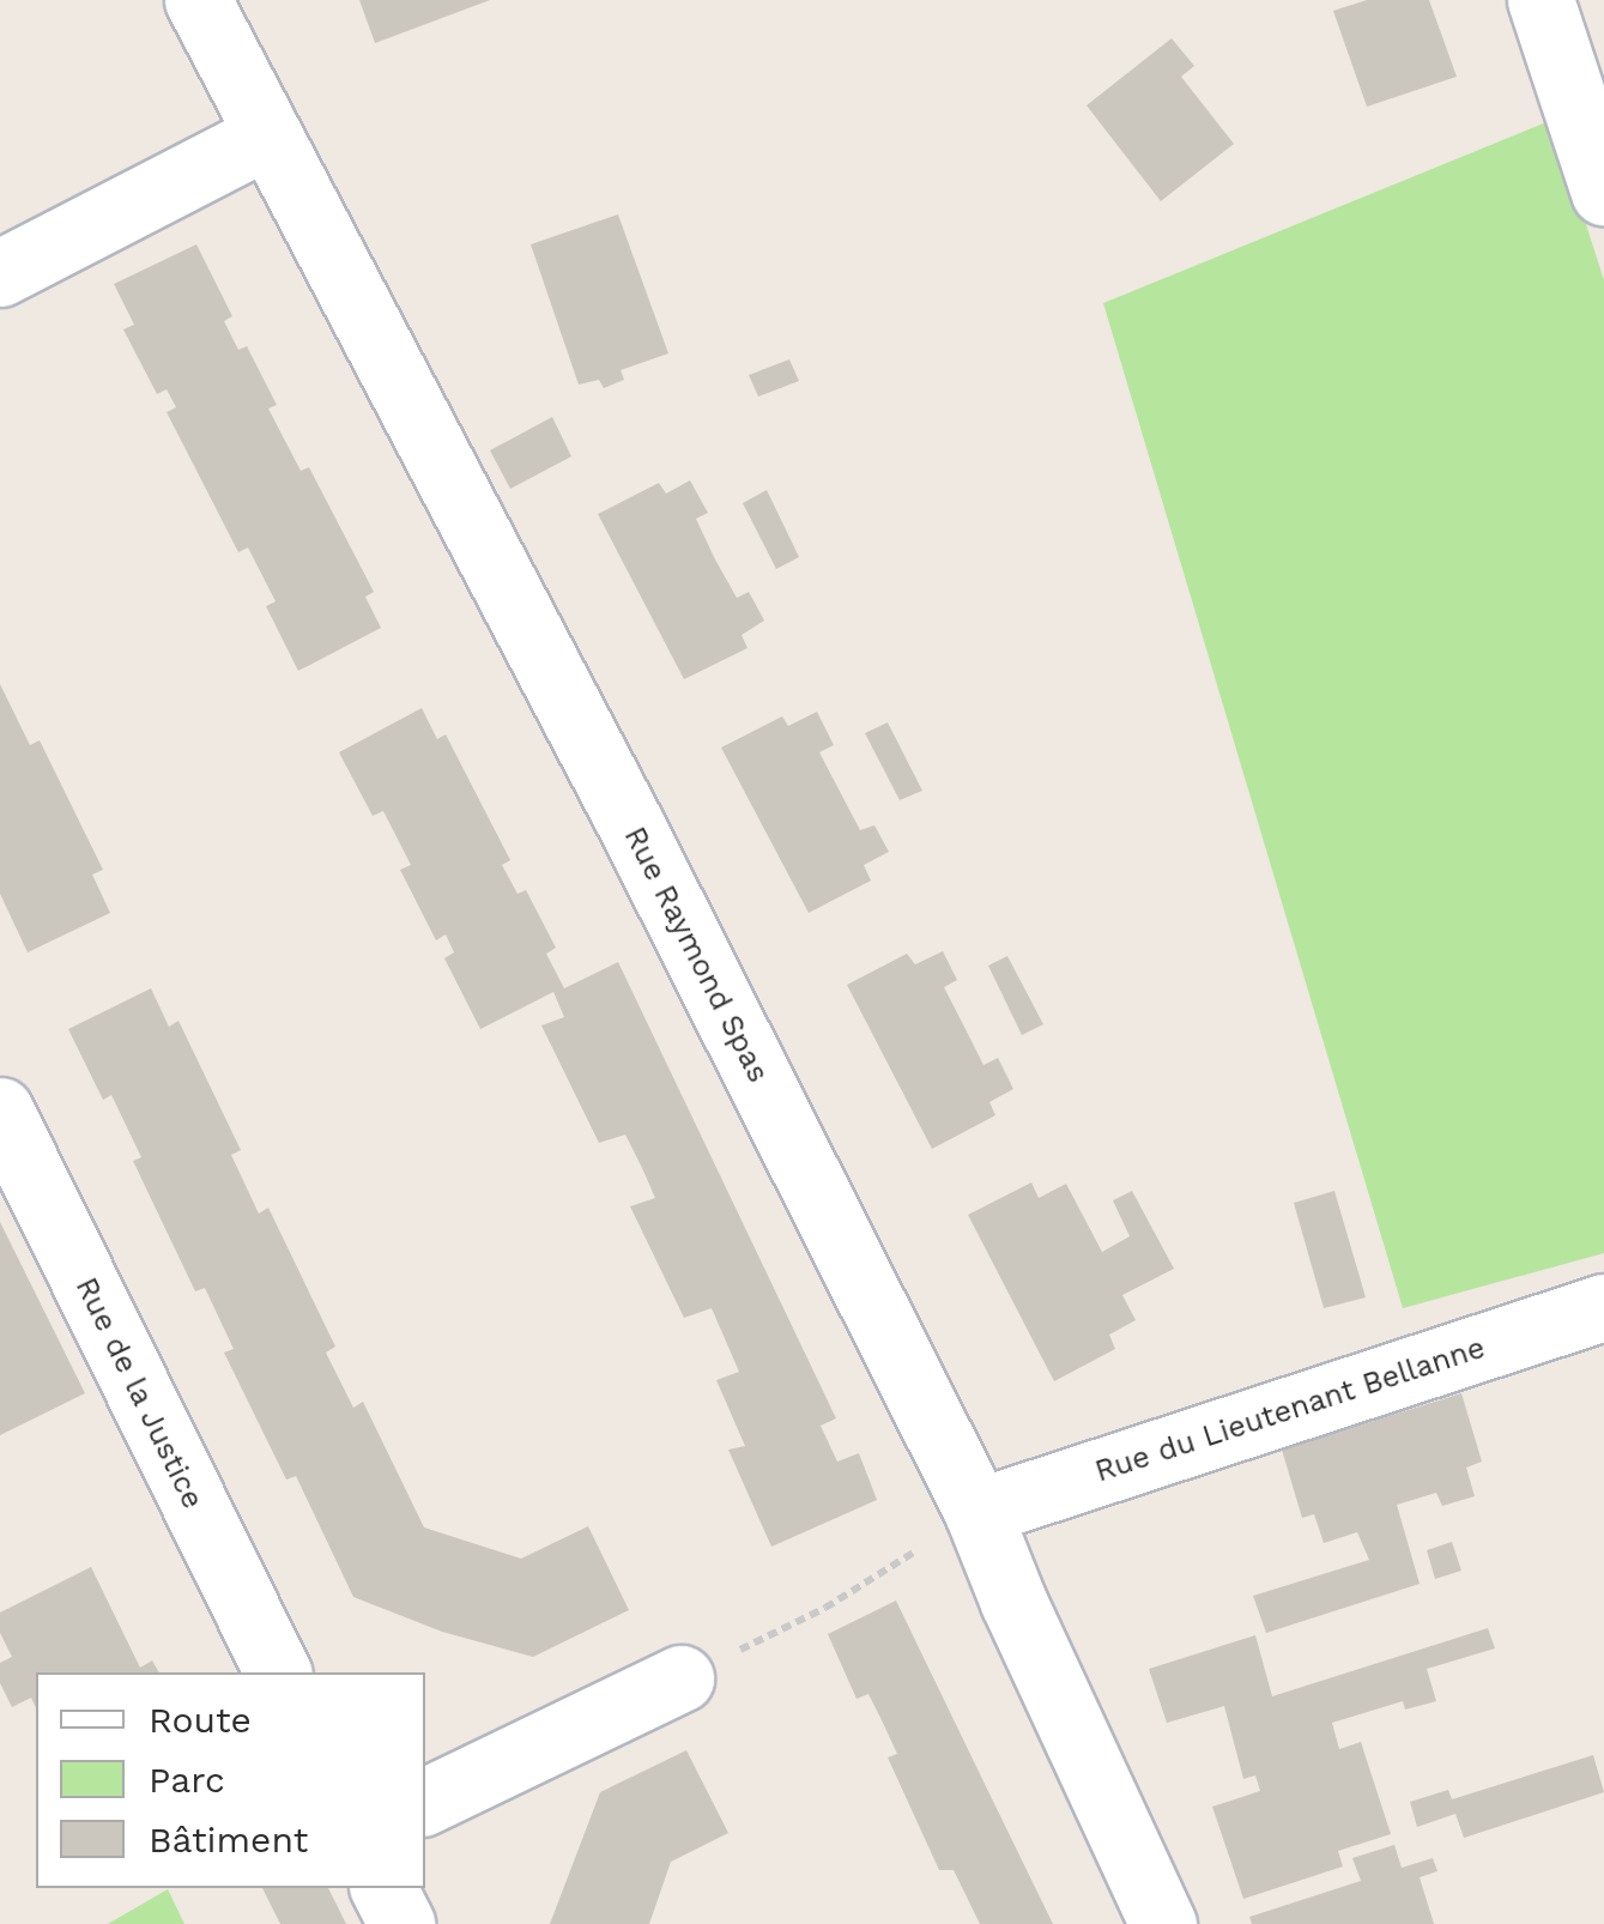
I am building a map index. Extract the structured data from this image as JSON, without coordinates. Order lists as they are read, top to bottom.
{
  "streets": {
    "street": ["Rue Raymond Spas", "Rue de la Justice", "Rue du Lieutenant Bellanne"]
  },
  "crossings": [
    ["Rue Raymond Spas", "Rue du Lieutenant Bellanne"]
  ],
  "legend": ["Route", "Parc", "Bâtiment"]
}
